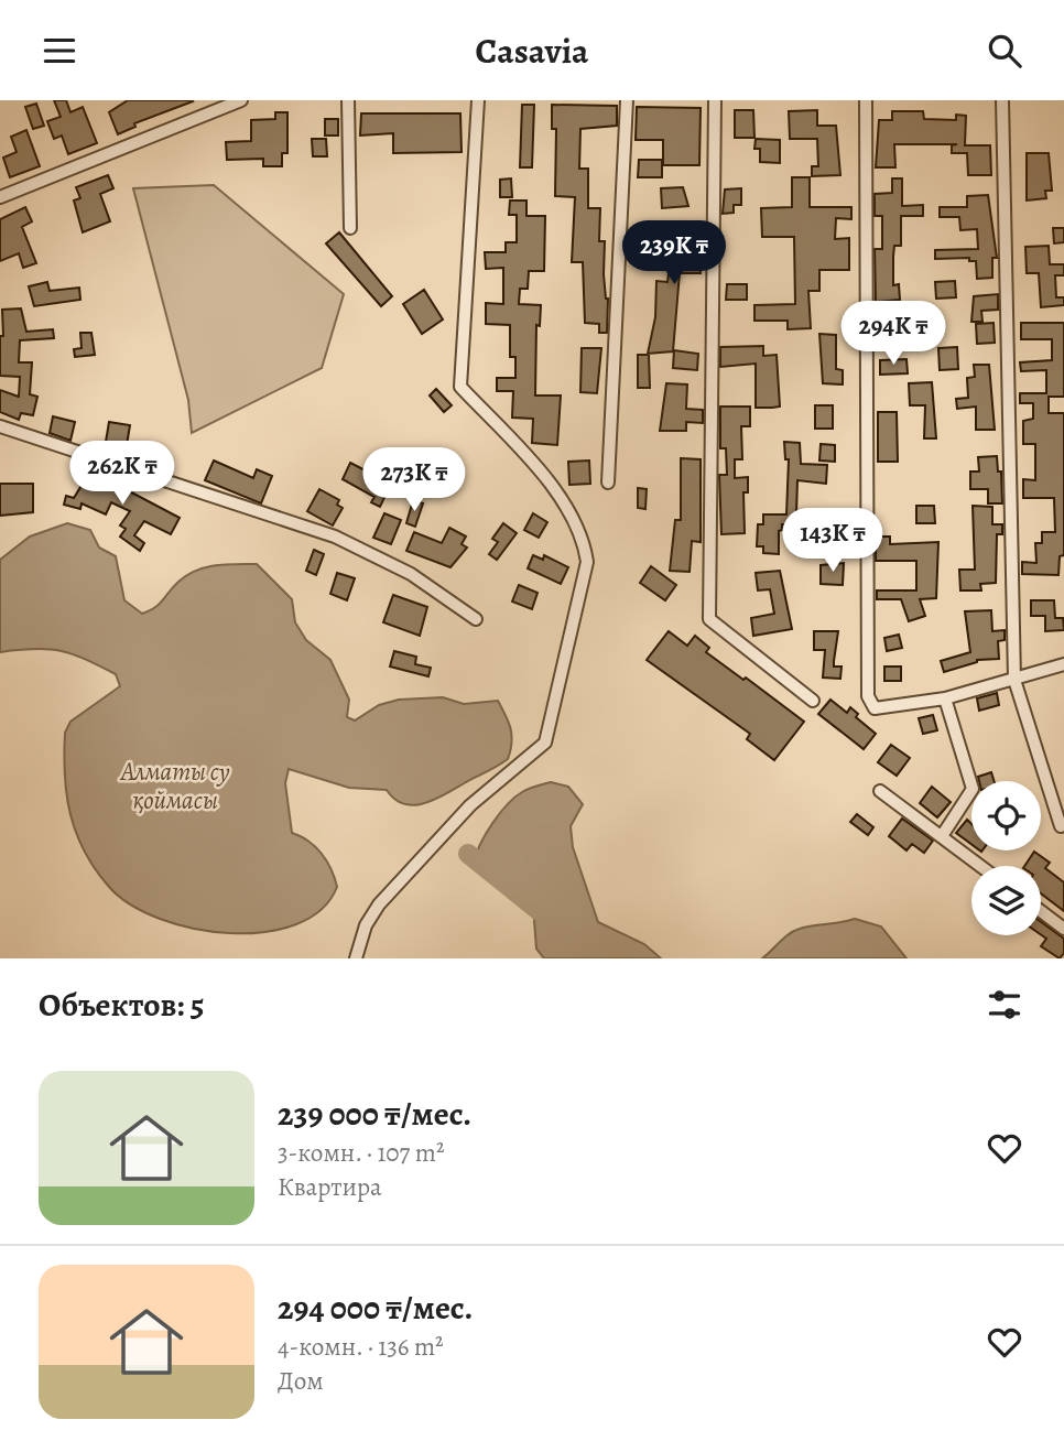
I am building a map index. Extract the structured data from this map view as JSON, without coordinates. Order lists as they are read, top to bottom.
{
  "water": ["Алматы су қоймасы"],
  "page": {
    "header": "Casavia",
    "price": [
      "239K ₸",
      "294K ₸",
      "262K ₸",
      "273K ₸",
      "143K ₸"
    ],
    "heading": "Объектов: 5",
    "list": [
      {
        "name": "239 000 ₸/мес.",
        "note": "3-комн. · 107 m² · Квартира"
      },
      {
        "name": "294 000 ₸/мес.",
        "note": "4-комн. · 136 m² · Дом"
      }
    ]
  }
}
